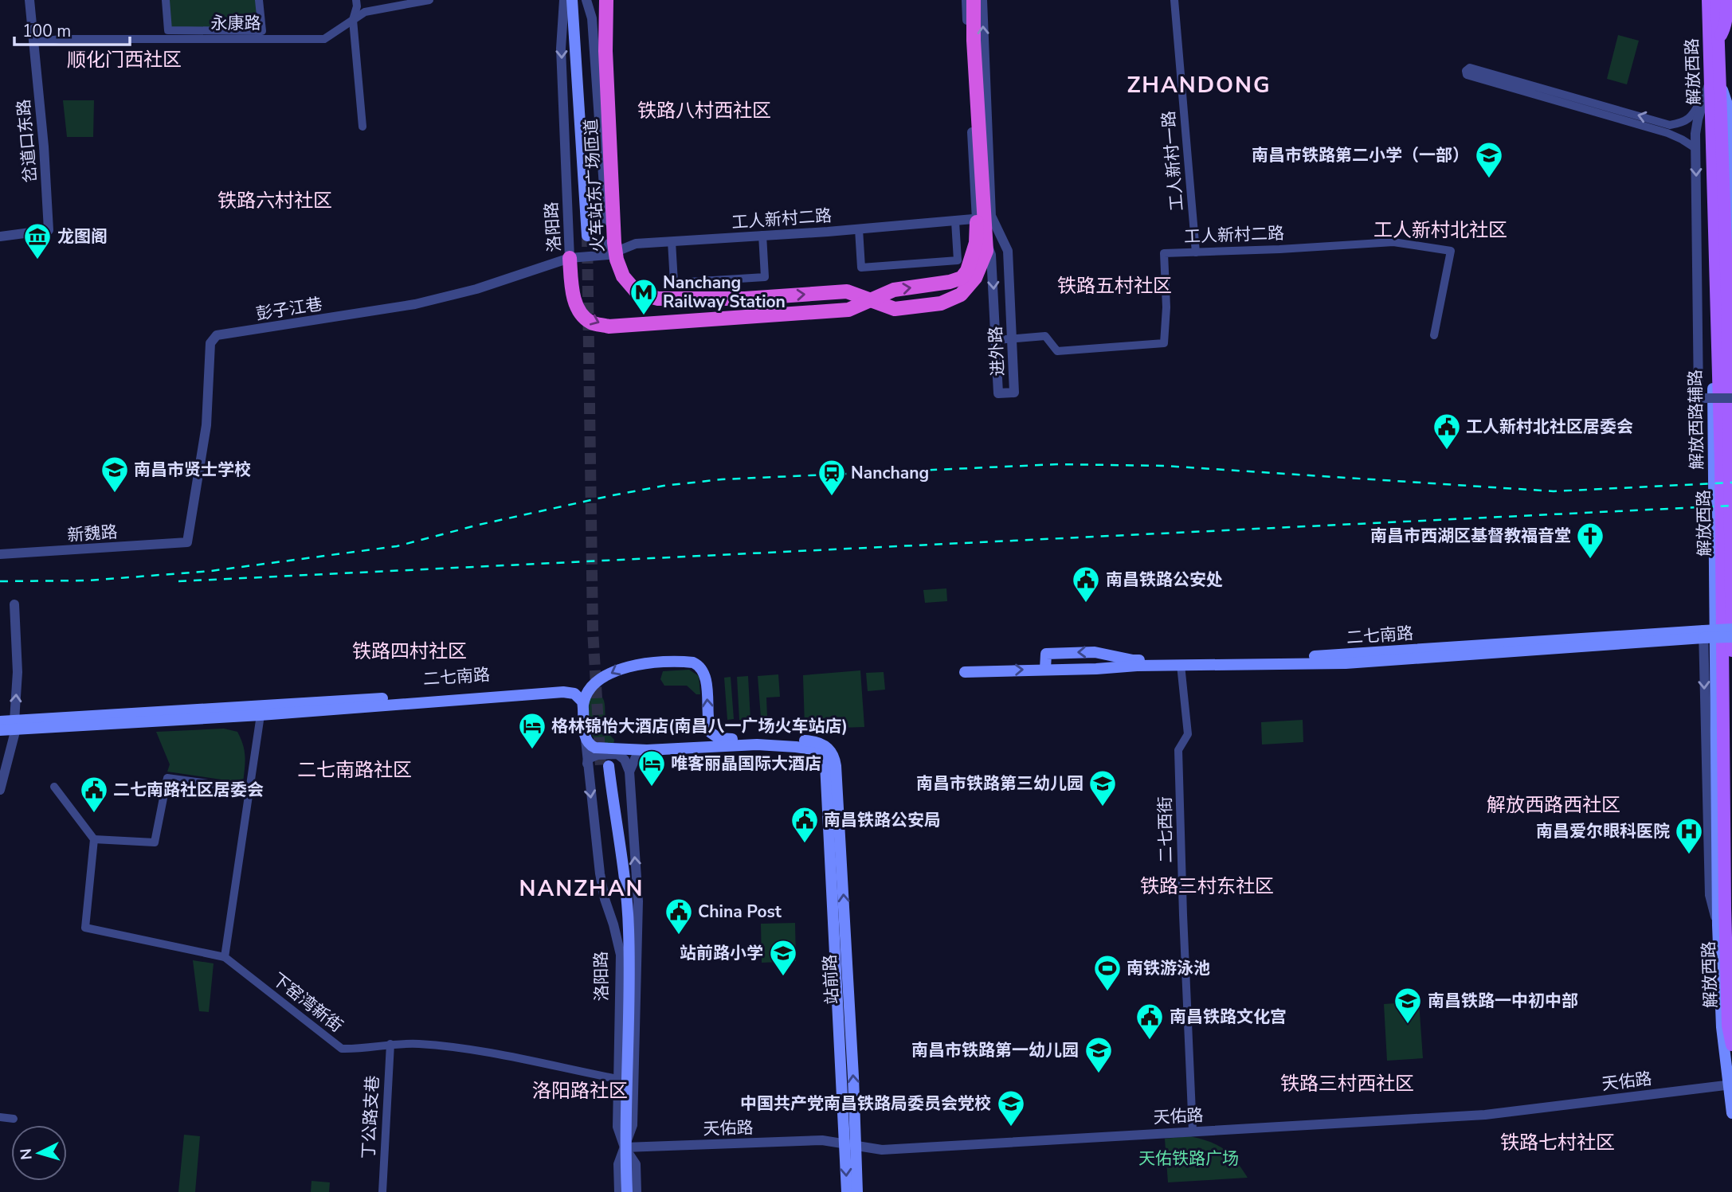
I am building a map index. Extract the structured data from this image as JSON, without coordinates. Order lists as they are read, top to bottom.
{
  "streets": {
    "highway": ["火车站东广场匝道"],
    "main road": [
      "解放西路",
      "洛阳路",
      "解放西路辅路",
      "二七南路",
      "站前路"
    ],
    "street": [
      "永康路",
      "岔道口东路",
      "工人新村一路",
      "工人新村二路",
      "彭子江巷",
      "进外路",
      "新魏路",
      "二七西街",
      "下窑湾新街",
      "天佑路",
      "丁公路支巷"
    ]
  },
  "crossings": [
    ["永康路", "岔道口东路"],
    ["解放西路", "解放西路辅路"],
    ["工人新村一路", "工人新村二路"],
    ["火车站东广场匝道", "工人新村二路"],
    ["火车站东广场匝道", "洛阳路"],
    ["火车站东广场匝道", "彭子江巷"],
    ["火车站东广场匝道", "进外路"],
    ["工人新村二路", "洛阳路"],
    ["工人新村二路", "进外路"],
    ["洛阳路", "彭子江巷"],
    ["洛阳路", "下窑湾新街"],
    ["洛阳路", "天佑路"],
    ["彭子江巷", "新魏路"],
    ["解放西路辅路", "二七南路"],
    ["解放西路辅路", "天佑路"],
    ["二七南路", "二七西街"],
    ["二七西街", "天佑路"],
    ["站前路", "天佑路"],
    ["下窑湾新街", "丁公路支巷"]
  ],
  "districts": [
    "顺化门西社区",
    "ZHANDONG",
    "铁路八村西社区",
    "铁路六村社区",
    "工人新村北社区",
    "铁路五村社区",
    "铁路四村社区",
    "二七南路社区",
    "解放西路西社区",
    "铁路三村东社区",
    "NANZHAN",
    "铁路三村西社区",
    "洛阳路社区",
    "铁路七村社区"
  ],
  "parks": ["天佑铁路广场"],
  "places": {
    "school or university": [
      "南昌市铁路第二小学（一部）",
      "南昌市贤士学校",
      "南昌市铁路第三幼儿园",
      "站前路小学",
      "南昌铁路一中初中部",
      "南昌市铁路第一幼儿园",
      "中国共产党南昌铁路局委员会党校"
    ],
    "museum": ["龙图阁"],
    "metro station": ["Nanchang Railway Station"],
    "public building": [
      "工人新村北社区居委会",
      "南昌铁路公安处",
      "二七南路社区居委会",
      "南昌铁路公安局",
      "China Post",
      "南昌铁路文化宫"
    ],
    "station": ["Nanchang"],
    "church": ["南昌市西湖区基督教福音堂"],
    "hotel": ["格林锦怡大酒店(南昌八一广场火车站店)", "唯客丽晶国际大酒店"],
    "hospital": ["南昌爱尔眼科医院"],
    "sports": ["南铁游泳池"]
  },
  "scale_bar": "100 m",
  "north": "left"
}
